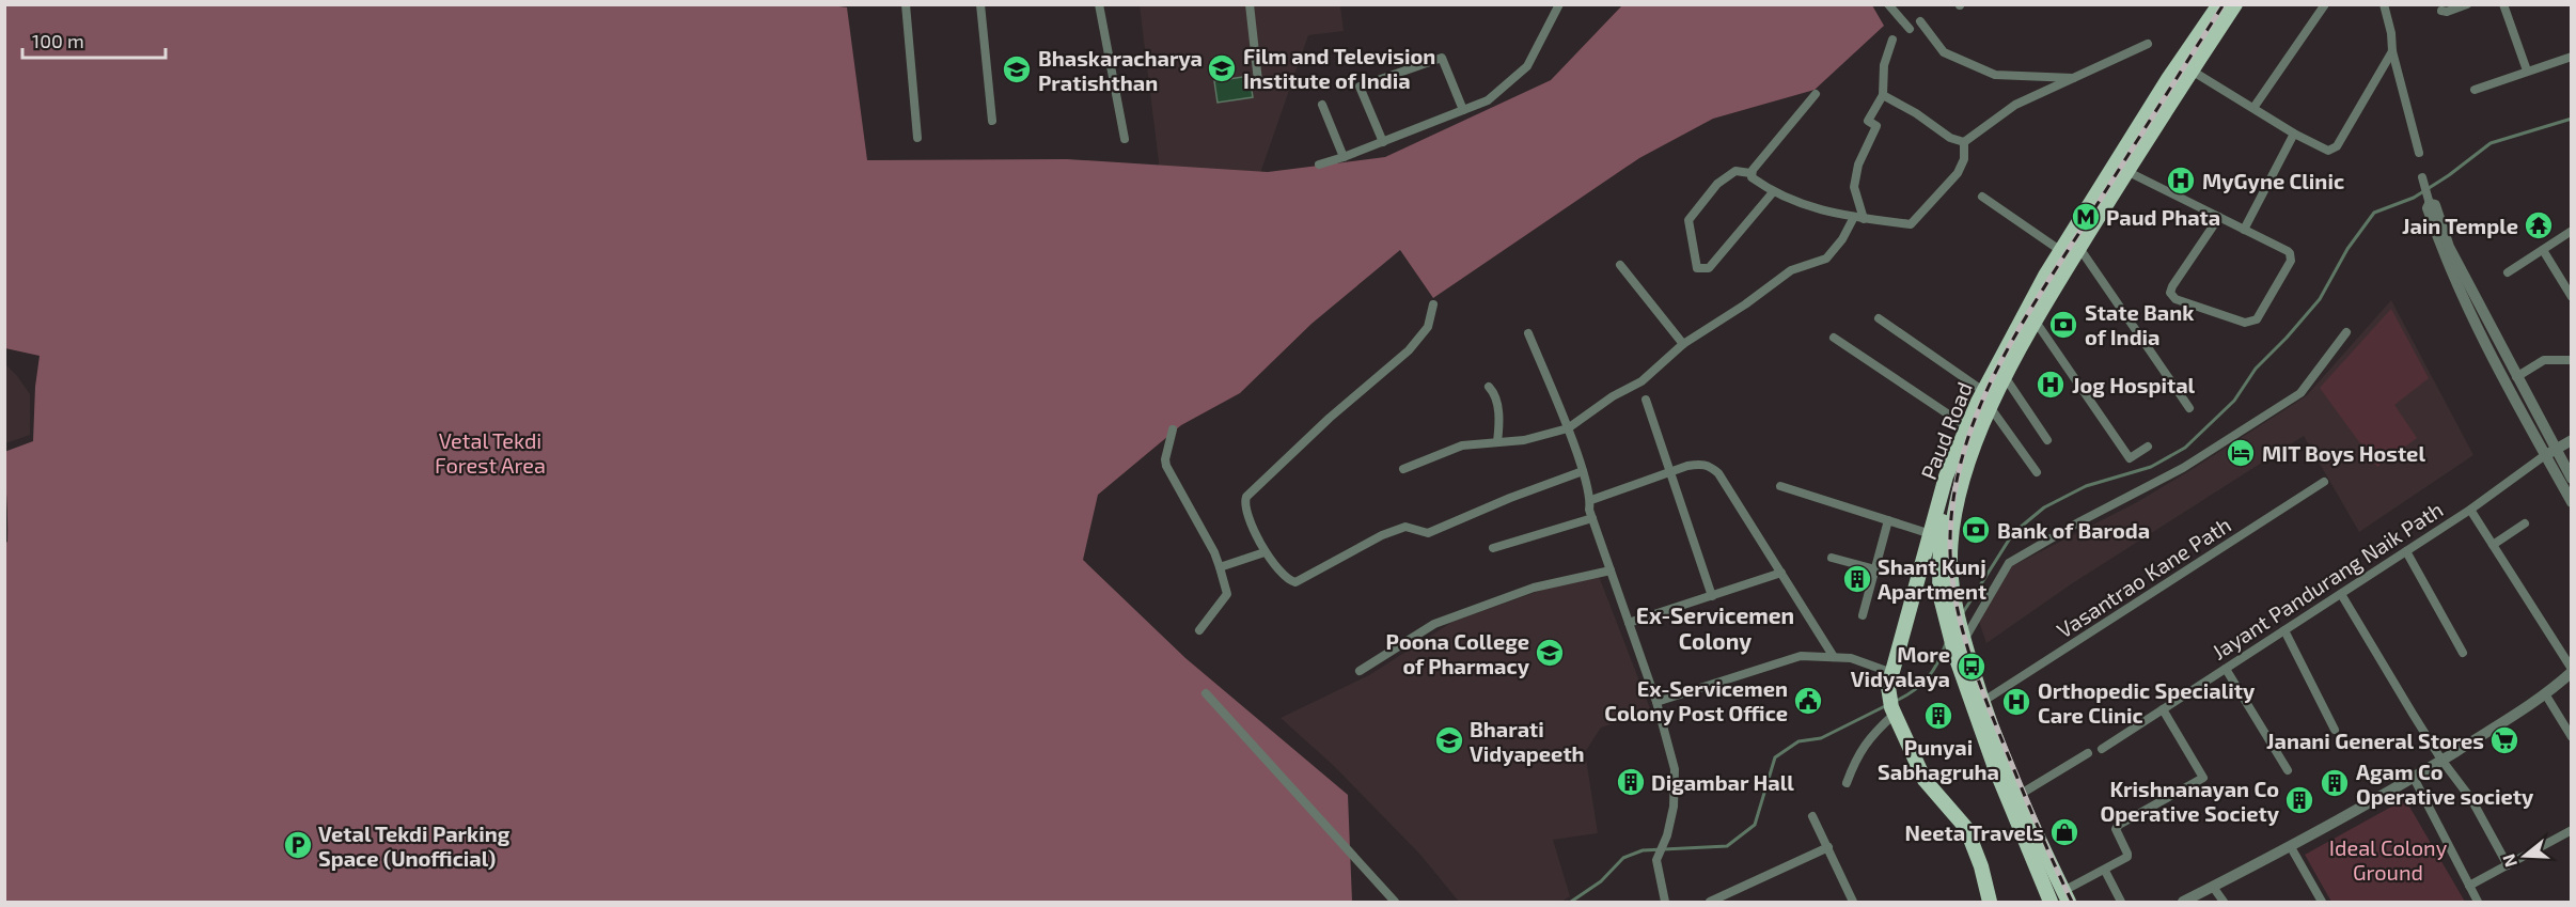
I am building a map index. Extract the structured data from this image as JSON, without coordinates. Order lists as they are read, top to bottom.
{
  "streets": {
    "main road": ["Paud Road"],
    "street": ["Vasantrao Kane Path", "Jayant Pandurang Naik Path"]
  },
  "crossings": [
    ["Paud Road", "Vasantrao Kane Path"]
  ],
  "districts": ["Ex-Servicemen Colony"],
  "parks": ["Vetal Tekdi Forest Area", "Ideal Colony Ground"],
  "places": {
    "school or university": [
      "Film and Television Institute of India",
      "Bhaskaracharya Pratishthan",
      "Poona College of Pharmacy",
      "Bharati Vidyapeeth"
    ],
    "hospital": ["MyGyne Clinic", "Jog Hospital", "Orthopedic Speciality Care Clinic"],
    "metro station": ["Paud Phata"],
    "temple": ["Jain Temple"],
    "bank": ["State Bank of India", "Bank of Baroda"],
    "hotel": ["MIT Boys Hostel"],
    "building": [
      "Shant Kunj Apartment",
      "Punyai Sabhagruha",
      "Digambar Hall",
      "Agam Co Operative society",
      "Krishnanayan Co Operative Society"
    ],
    "bus stop": ["More Vidyalaya"],
    "public building": ["Ex-Servicemen Colony Post Office"],
    "supermarket": ["Janani General Stores"],
    "shop": ["Neeta Travels"],
    "parking": ["Vetal Tekdi Parking Space (Unofficial)"]
  },
  "scale_bar": "100 m",
  "north": "left"
}
